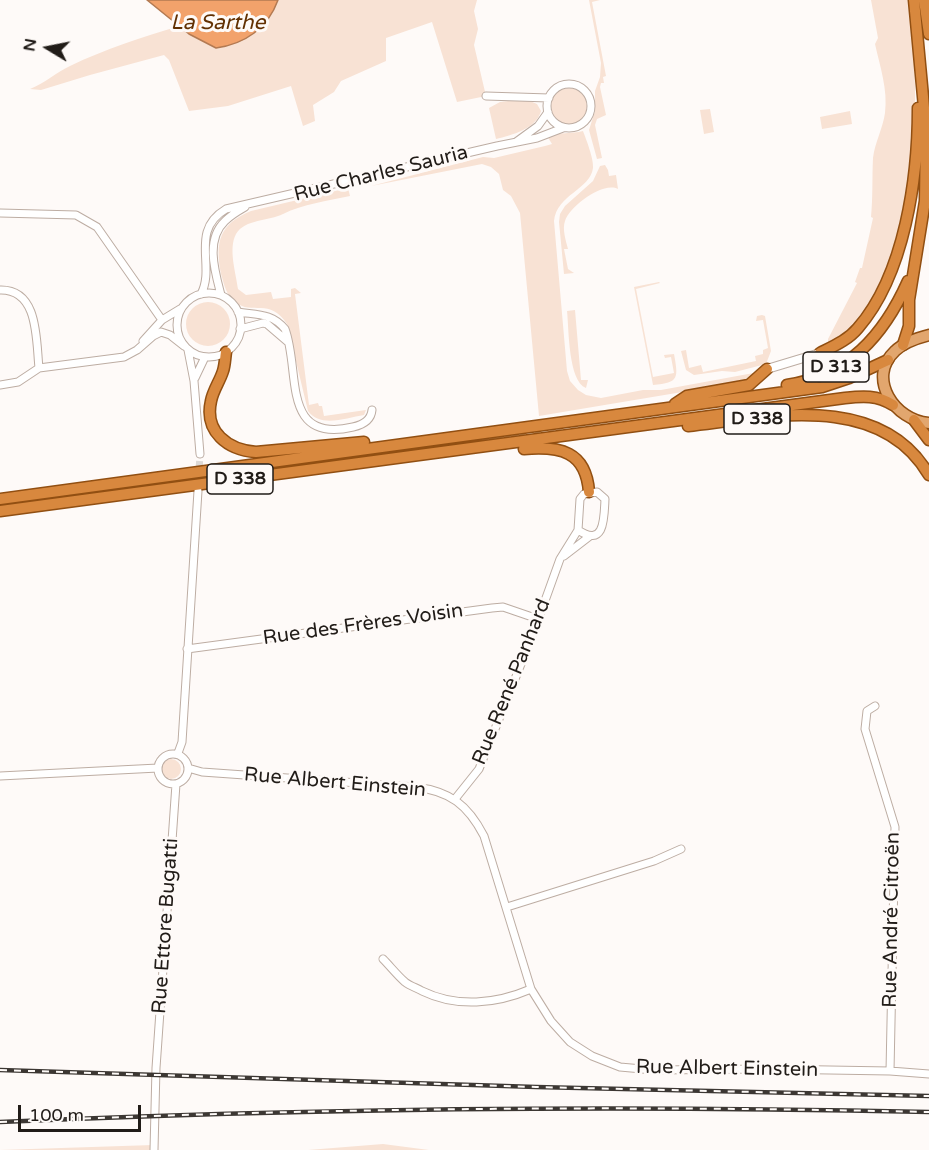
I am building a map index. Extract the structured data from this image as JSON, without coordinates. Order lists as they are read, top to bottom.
{
  "streets": {
    "highway": ["D 313", "D 338"],
    "street": [
      "Rue Charles Sauria",
      "Rue des Frères Voisin",
      "Rue René Panhard",
      "Rue Albert Einstein",
      "Rue André Citroën",
      "Rue Ettore Bugatti"
    ]
  },
  "crossings": [
    ["D 313", "D 338"],
    ["Rue des Frères Voisin", "Rue René Panhard"],
    ["Rue René Panhard", "Rue Albert Einstein"],
    ["Rue Albert Einstein", "Rue André Citroën"],
    ["Rue Albert Einstein", "Rue Ettore Bugatti"]
  ],
  "water": ["La Sarthe"],
  "scale_bar": "100 m",
  "north": "left"
}
